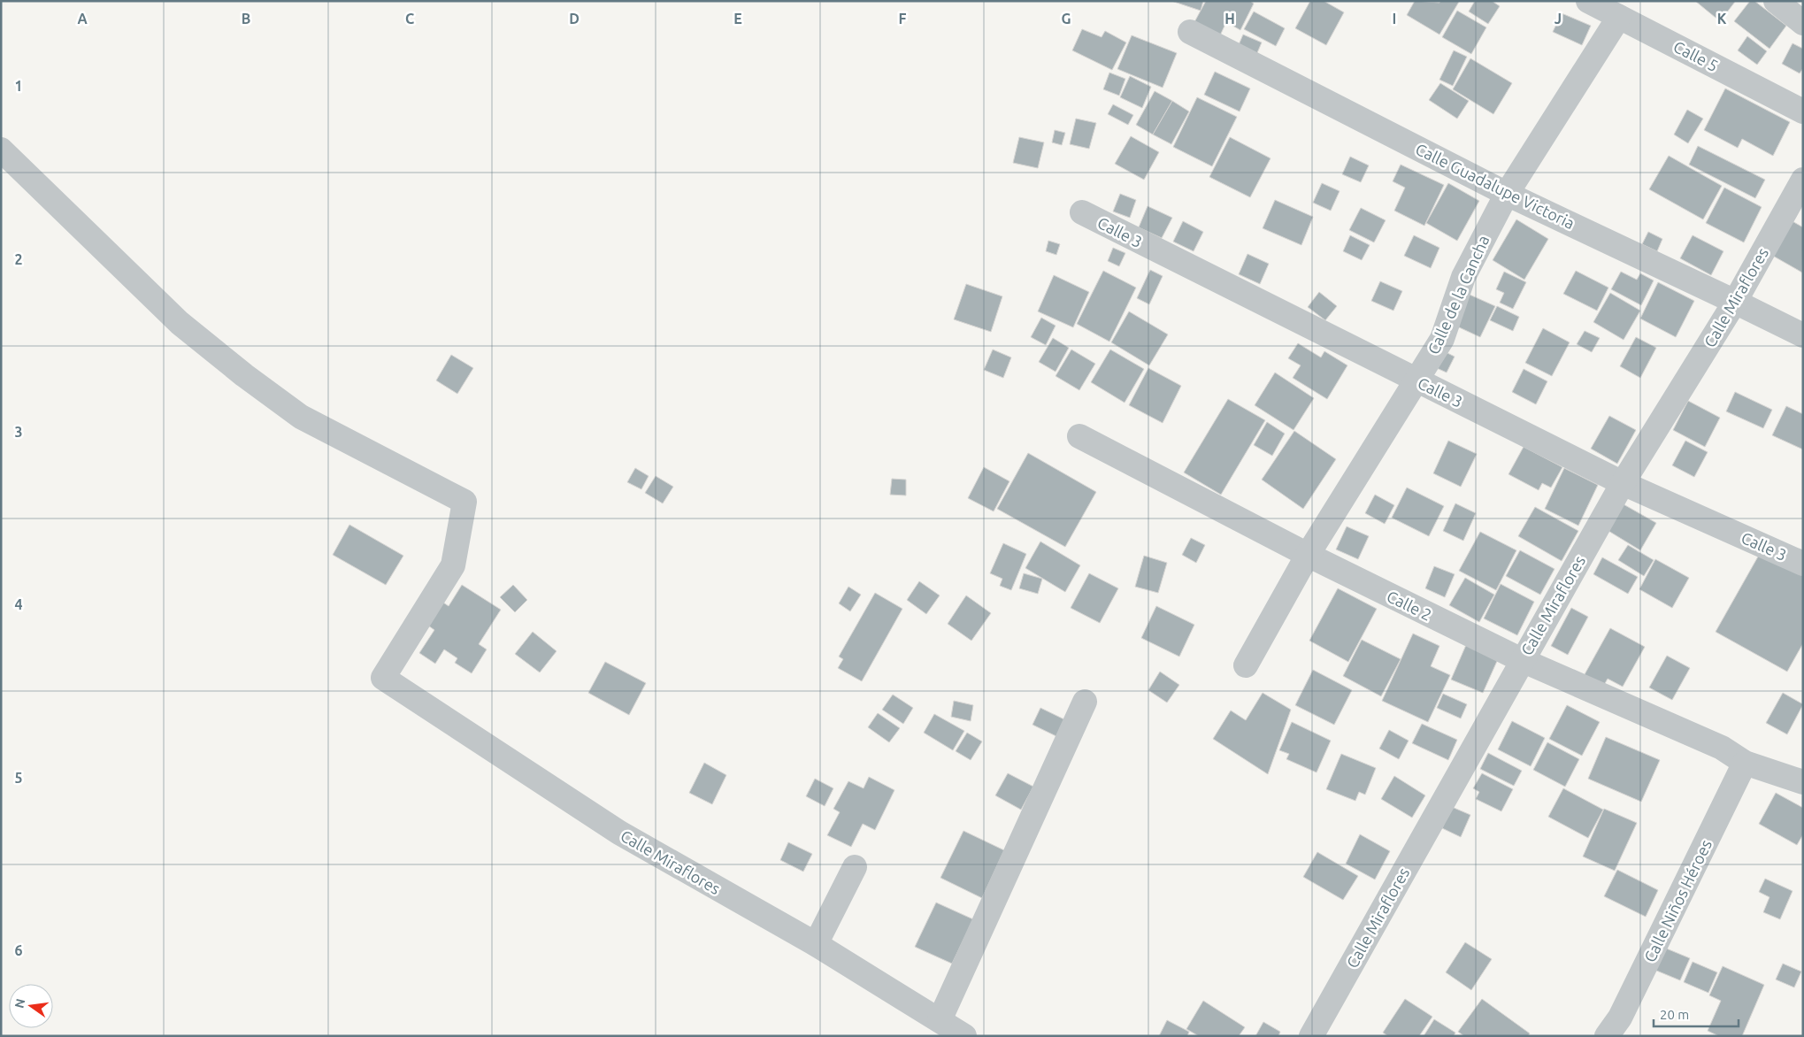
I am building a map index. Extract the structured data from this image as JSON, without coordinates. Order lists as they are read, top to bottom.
{
  "streets": {
    "street": [
      "Calle 5",
      "Calle Guadalupe Victoria",
      "Calle 3",
      "Calle de la Cancha",
      "Calle Miraflores",
      "Calle 2",
      "Calle Niños Héroes"
    ]
  },
  "crossings": [
    ["Calle 5", "Calle de la Cancha"],
    ["Calle Guadalupe Victoria", "Calle de la Cancha"],
    ["Calle Guadalupe Victoria", "Calle Miraflores"],
    ["Calle 3", "Calle de la Cancha"],
    ["Calle 3", "Calle Miraflores"],
    ["Calle de la Cancha", "Calle 2"],
    ["Calle Miraflores", "Calle 2"],
    ["Calle 2", "Calle Niños Héroes"]
  ],
  "scale_bar": "20 m",
  "north": "left",
  "grid": {
    "columns": [
      "A",
      "B",
      "C",
      "D",
      "E",
      "F",
      "G",
      "H",
      "I",
      "J",
      "K"
    ],
    "rows": [
      "1",
      "2",
      "3",
      "4",
      "5",
      "6"
    ]
  }
}
